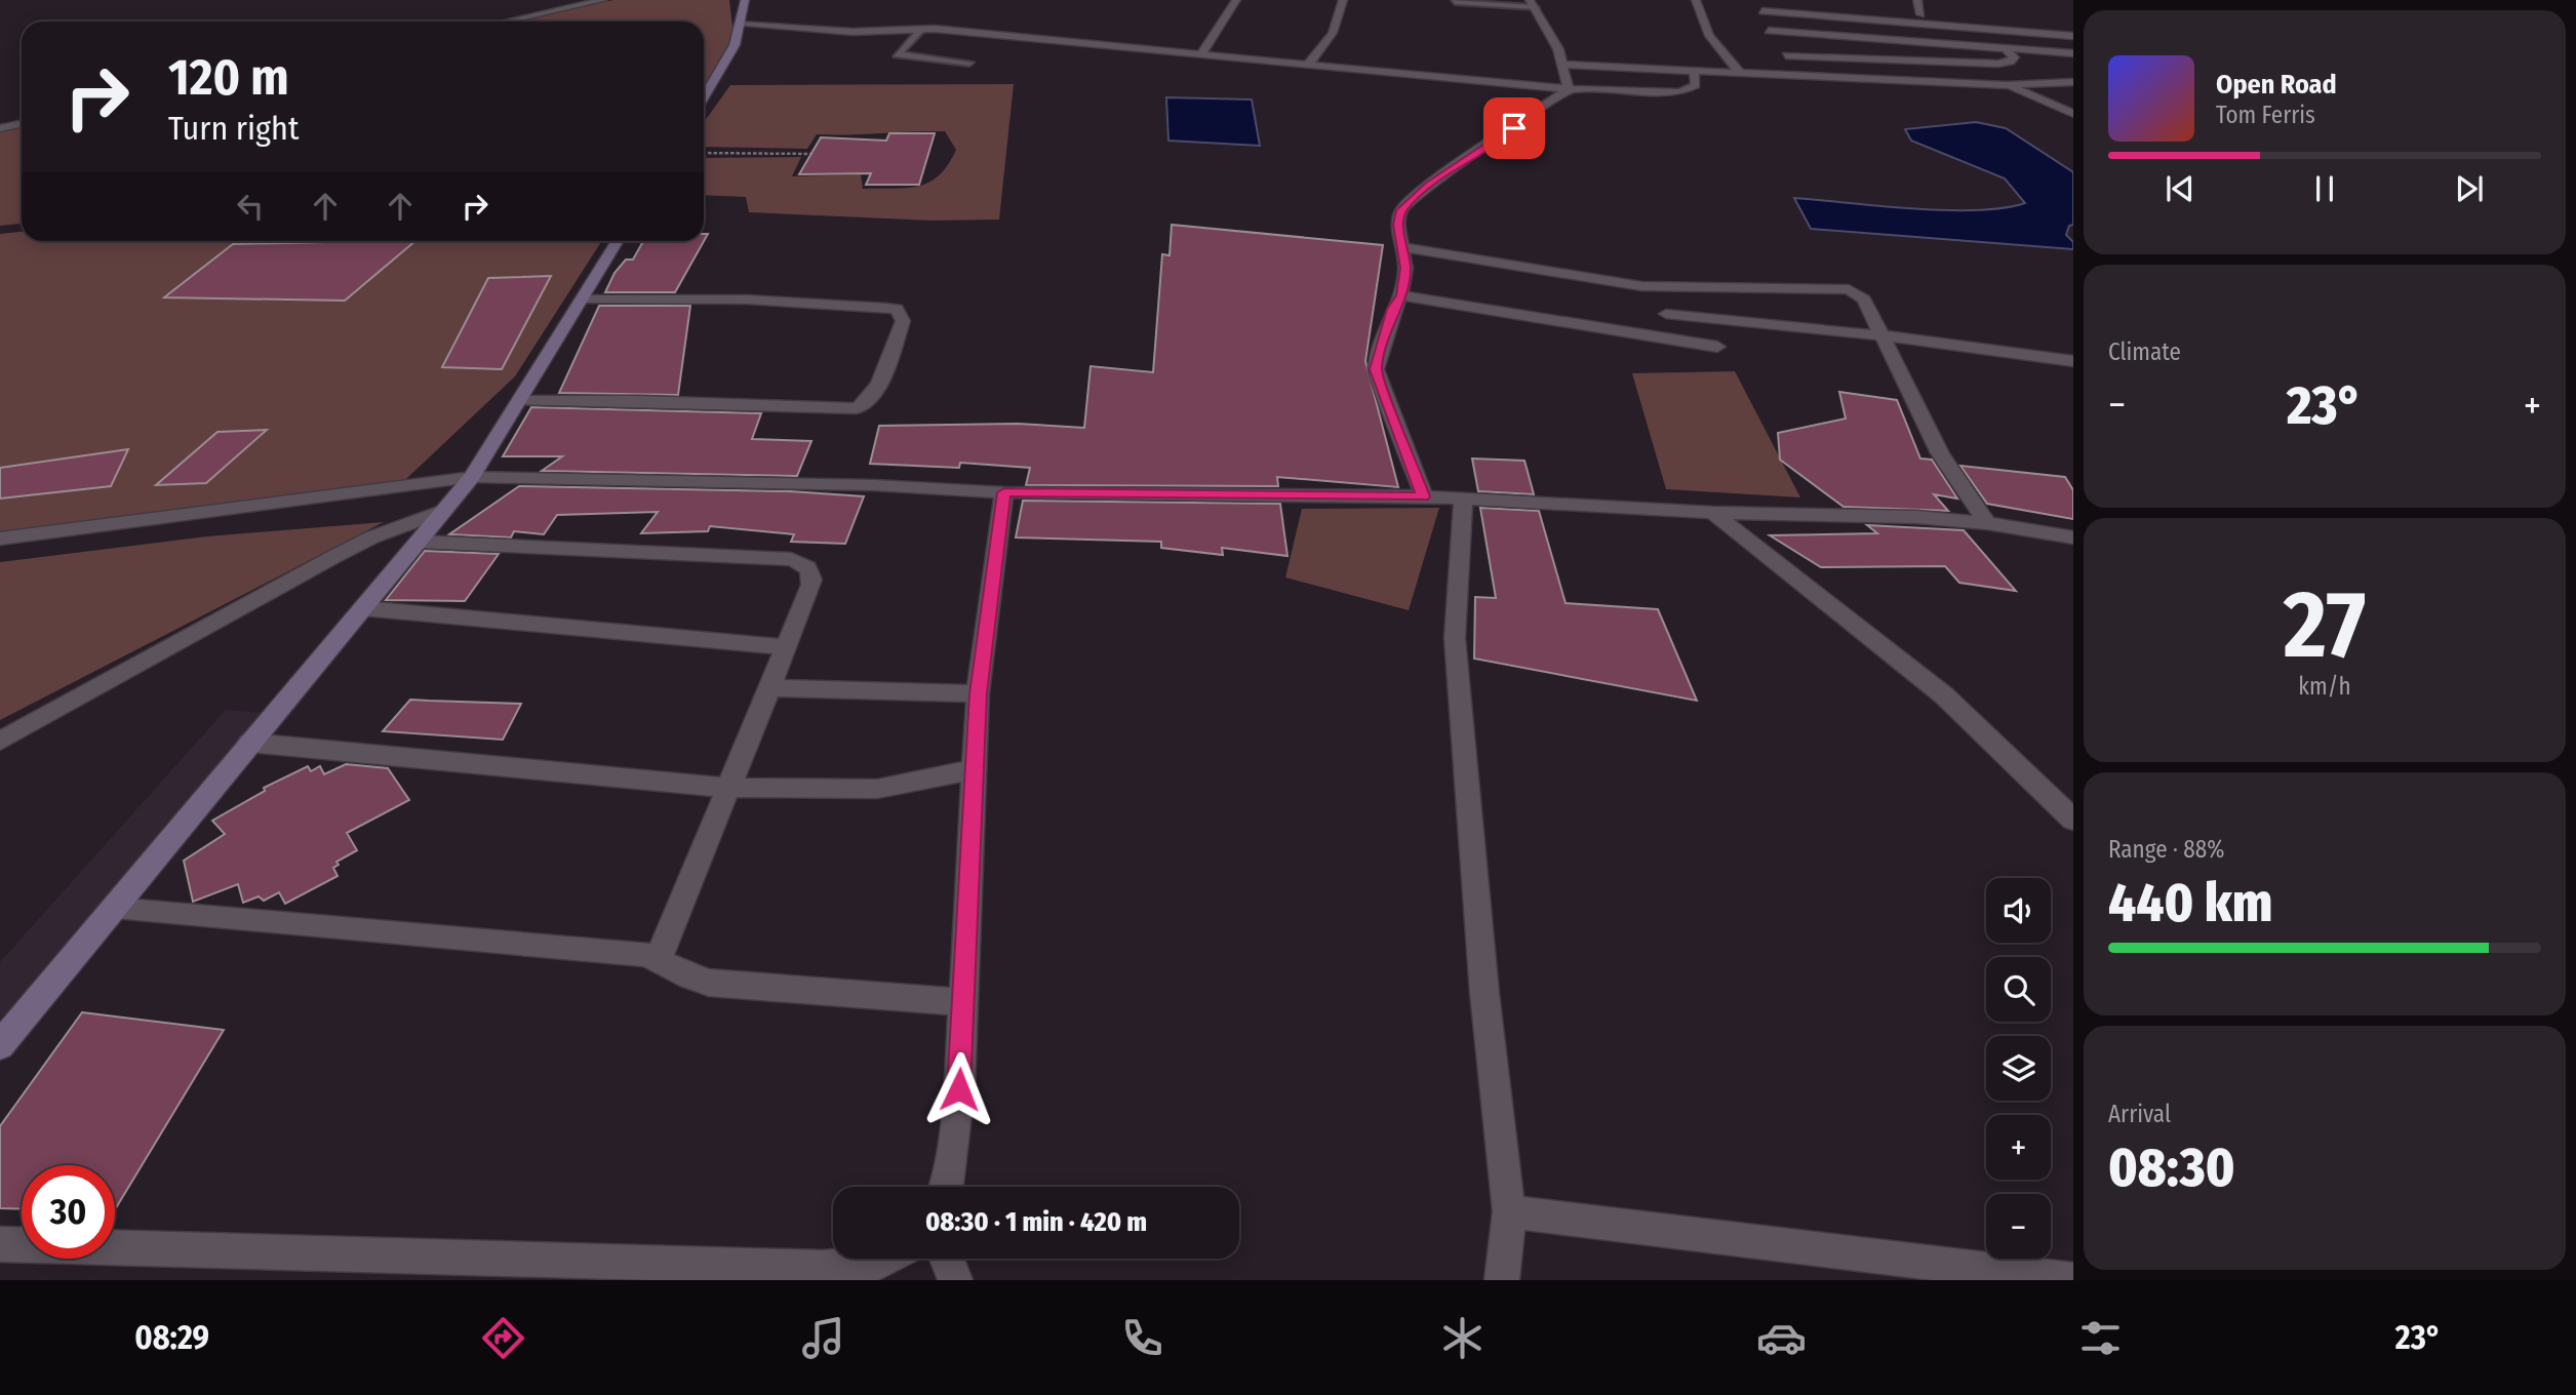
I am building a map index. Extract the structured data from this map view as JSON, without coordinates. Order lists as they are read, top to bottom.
{
  "page": {
    "turn": ["120 m", "Turn right"],
    "song": ["Open Road", "Tom Ferris"],
    "tile": [
      "Climate",
      ["27", "km/h"],
      ["Range · 88%", "440 km"],
      ["Arrival", "08:30"]
    ],
    "heat": ["−", "23°", "+"],
    "map_buttons": ["+", "−"],
    "limit": "30",
    "trip": "08:30 · 1 min · 420 m",
    "tabs": ["08:29", "23°"]
  }
}
